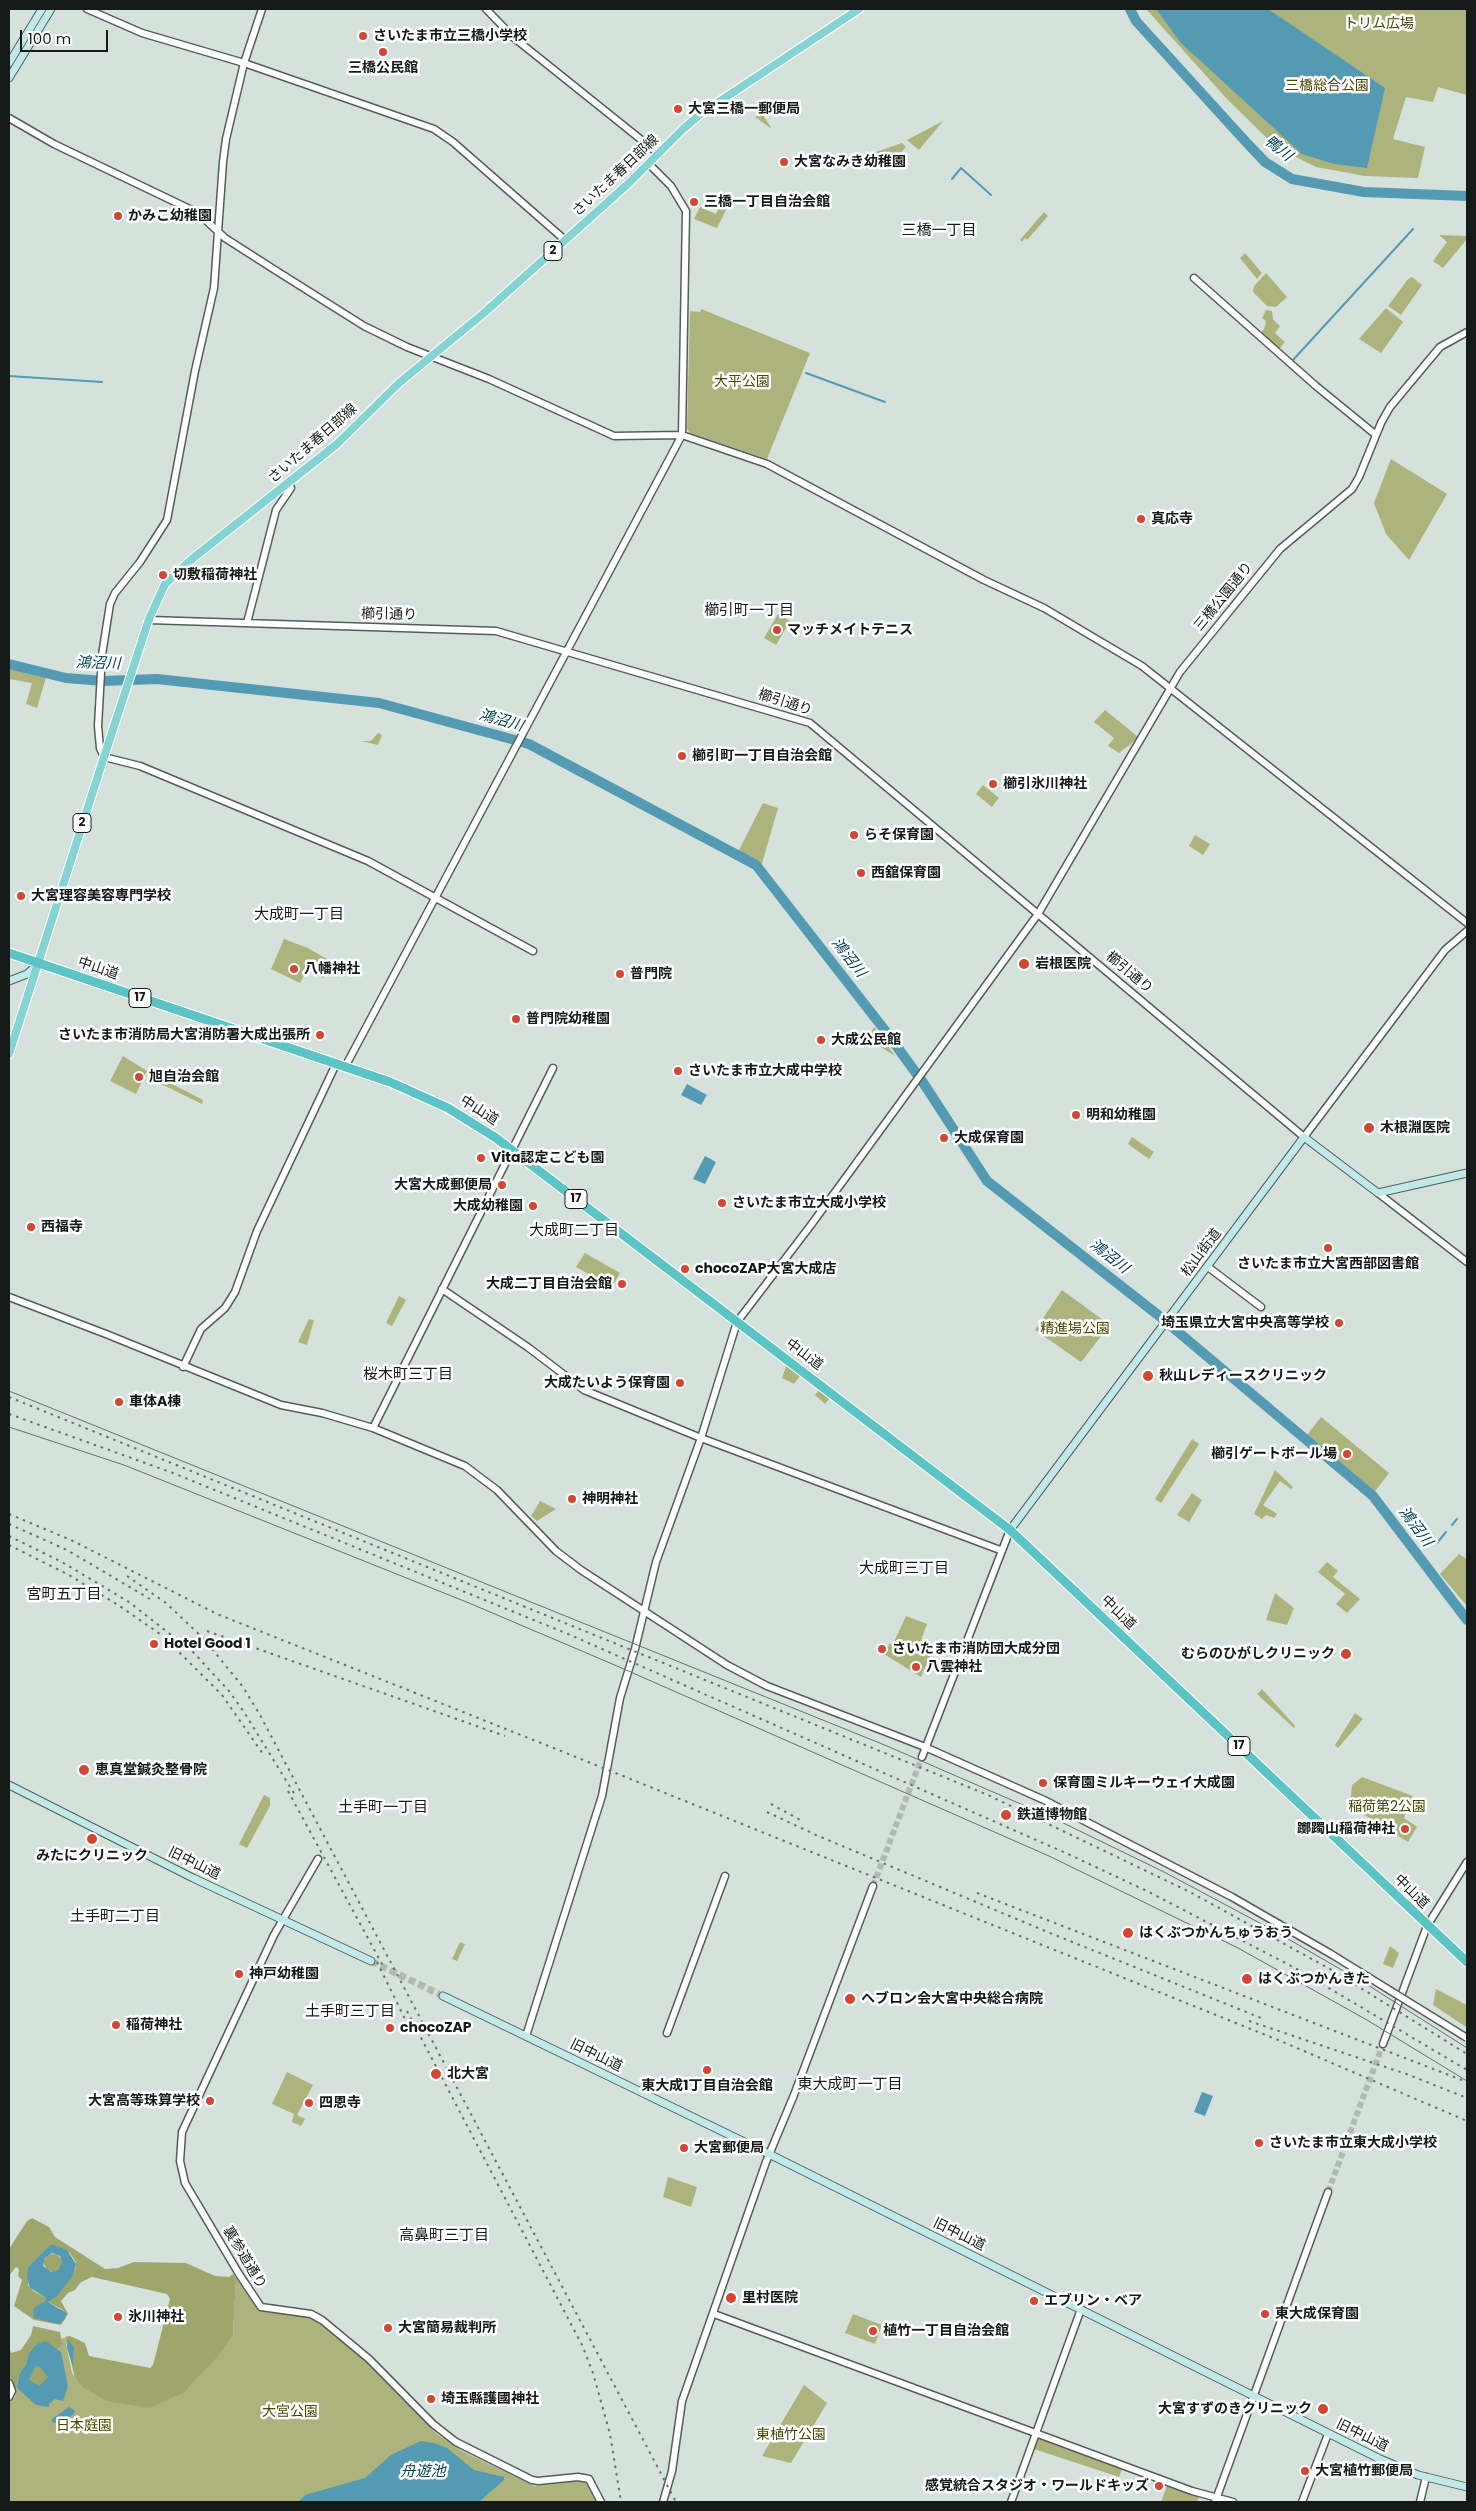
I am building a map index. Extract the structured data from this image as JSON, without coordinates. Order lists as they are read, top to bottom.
{
  "streets": {
    "highway": ["中山道", "17"],
    "main road": [
      "さいたま春日部線",
      "2",
      "松山街道",
      "旧中山道"
    ],
    "street": ["三橋公園通り", "櫛引通り", "裏参道通り"]
  },
  "crossings": [
    ["さいたま春日部線", "櫛引通り"],
    ["さいたま春日部線", "中山道"],
    ["三橋公園通り", "櫛引通り"],
    ["三橋公園通り", "中山道"],
    ["櫛引通り", "松山街道"],
    ["中山道", "松山街道"],
    ["旧中山道", "裏参道通り"]
  ],
  "districts": [
    "三橋一丁目",
    "櫛引町一丁目",
    "大成町一丁目",
    "大成町二丁目",
    "桜木町三丁目",
    "大成町三丁目",
    "宮町五丁目",
    "土手町一丁目",
    "土手町二丁目",
    "土手町三丁目",
    "東大成町一丁目",
    "高鼻町三丁目"
  ],
  "water": ["鴨川", "鴻沼川", "舟遊池"],
  "parks": [
    "トリム広場",
    "三橋総合公園",
    "大平公園",
    "精進場公園",
    "稲荷第2公園",
    "大宮公園",
    "日本庭園",
    "東植竹公園"
  ],
  "places": [
    "さいたま市立三橋小学校",
    "三橋公民館",
    "大宮三橋一郵便局",
    "大宮なみき幼稚園",
    "三橋一丁目自治会館",
    "かみこ幼稚園",
    "真応寺",
    "切敷稲荷神社",
    "マッチメイトテニス",
    "櫛引町一丁目自治会館",
    "櫛引氷川神社",
    "らそ保育園",
    "西舘保育園",
    "大宮理容美容専門学校",
    "岩根医院",
    "八幡神社",
    "普門院",
    "普門院幼稚園",
    "さいたま市消防局大宮消防署大成出張所",
    "大成公民館",
    "さいたま市立大成中学校",
    "旭自治会館",
    "明和幼稚園",
    "木根淵医院",
    "大成保育園",
    "Vita認定こども園",
    "大宮大成郵便局",
    "さいたま市立大成小学校",
    "大成幼稚園",
    "西福寺",
    "さいたま市立大宮西部図書館",
    "chocoZAP大宮大成店",
    "大成二丁目自治会館",
    "埼玉県立大宮中央高等学校",
    "秋山レディースクリニック",
    "大成たいよう保育園",
    "車体A棟",
    "櫛引ゲートボール場",
    "神明神社",
    "Hotel Good 1",
    "さいたま市消防団大成分団",
    "むらのひがしクリニック",
    "八雲神社",
    "恵真堂鍼灸整骨院",
    "保育園ミルキーウェイ大成園",
    "鉄道博物館",
    "躑躅山稲荷神社",
    "みたにクリニック",
    "はくぶつかんちゅうおう",
    "神戸幼稚園",
    "はくぶつかんきた",
    "ヘブロン会大宮中央総合病院",
    "稲荷神社",
    "chocoZAP",
    "東大成1丁目自治会館",
    "北大宮",
    "大宮高等珠算学校",
    "四恩寺",
    "さいたま市立東大成小学校",
    "大宮郵便局",
    "里村医院",
    "エブリン・ベア",
    "東大成保育園",
    "氷川神社",
    "大宮簡易裁判所",
    "植竹一丁目自治会館",
    "埼玉縣護國神社",
    "大宮すずのきクリニック",
    "大宮植竹郵便局",
    "感覚統合スタジオ・ワールドキッズ"
  ],
  "scale_bar": "100 m"
}
